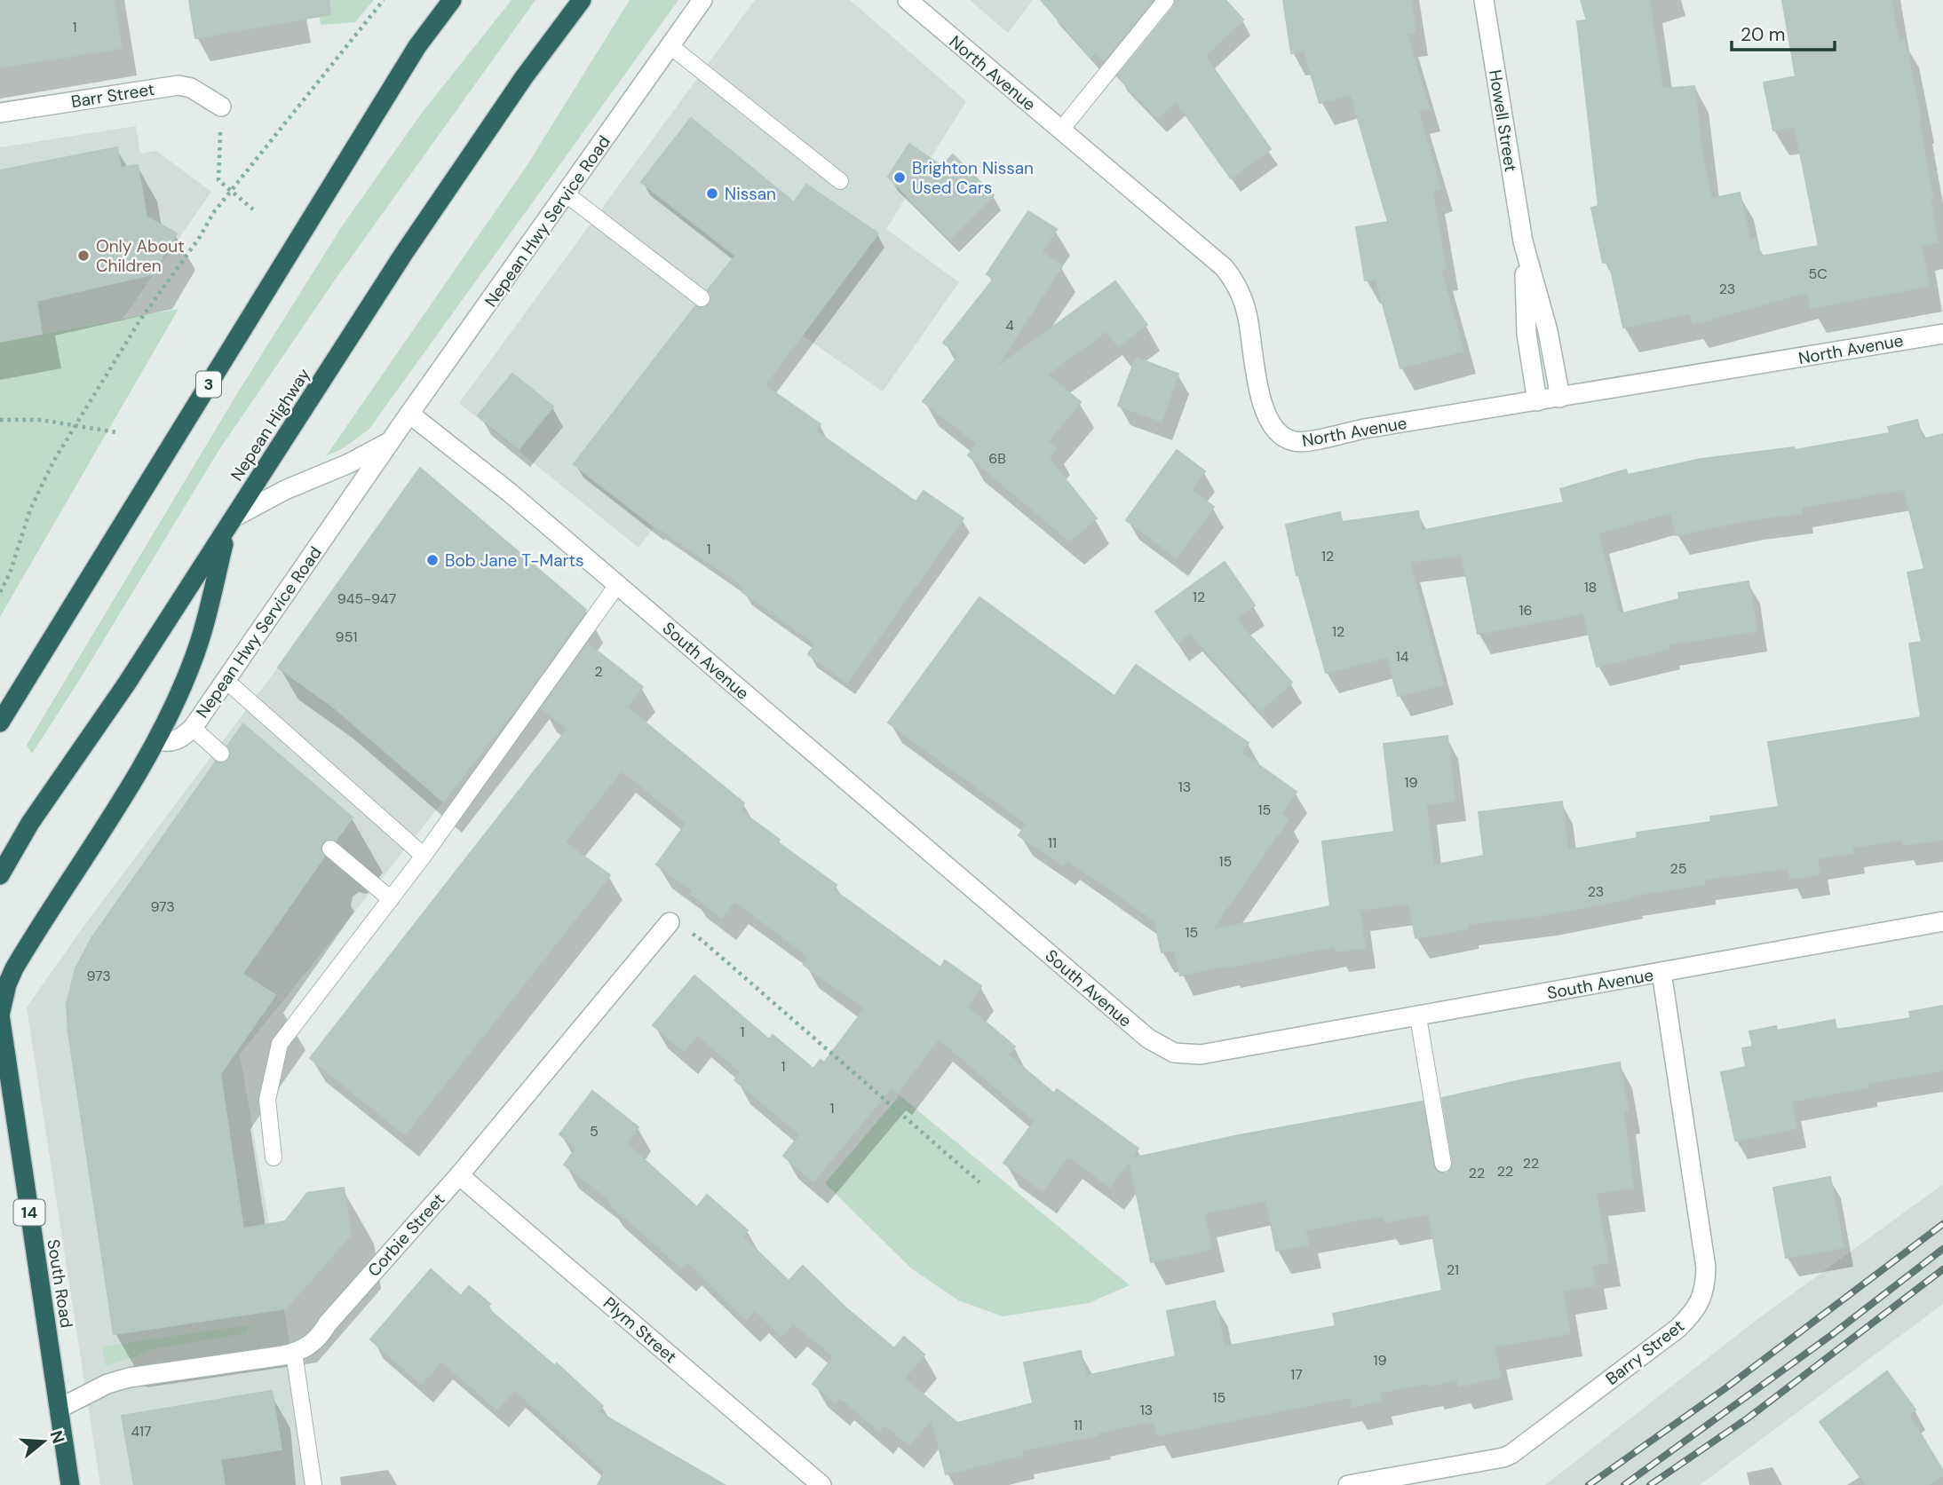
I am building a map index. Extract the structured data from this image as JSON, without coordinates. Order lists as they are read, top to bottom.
{
  "streets": {
    "highway": [
      "3",
      "Nepean Highway",
      "14",
      "South Road"
    ],
    "street": [
      "North Avenue",
      "Barr Street",
      "Howell Street",
      "Nepean Hwy Service Road",
      "South Avenue",
      "Corbie Street",
      "Plym Street",
      "Barry Street"
    ]
  },
  "crossings": [
    ["North Avenue", "Howell Street"],
    ["Nepean Hwy Service Road", "Nepean Highway"],
    ["Nepean Hwy Service Road", "South Avenue"],
    ["South Avenue", "Barry Street"],
    ["Corbie Street", "South Road"],
    ["Corbie Street", "Plym Street"]
  ],
  "places": [
    "Brighton Nissan Used Cars",
    "Nissan",
    "Only About Children",
    "Bob Jane T-Marts"
  ],
  "house_numbers": [
    "1",
    "5C",
    "23",
    "4",
    "6B",
    "1",
    "12",
    "18",
    "12",
    "945-947",
    "16",
    "12",
    "951",
    "14",
    "2",
    "19",
    "13",
    "15",
    "11",
    "15",
    "25",
    "23",
    "973",
    "15",
    "973",
    "1",
    "1",
    "1",
    "5",
    "22",
    "22",
    "22",
    "21",
    "19",
    "17",
    "15",
    "13",
    "11",
    "417"
  ],
  "scale_bar": "20 m",
  "north": "right"
}
